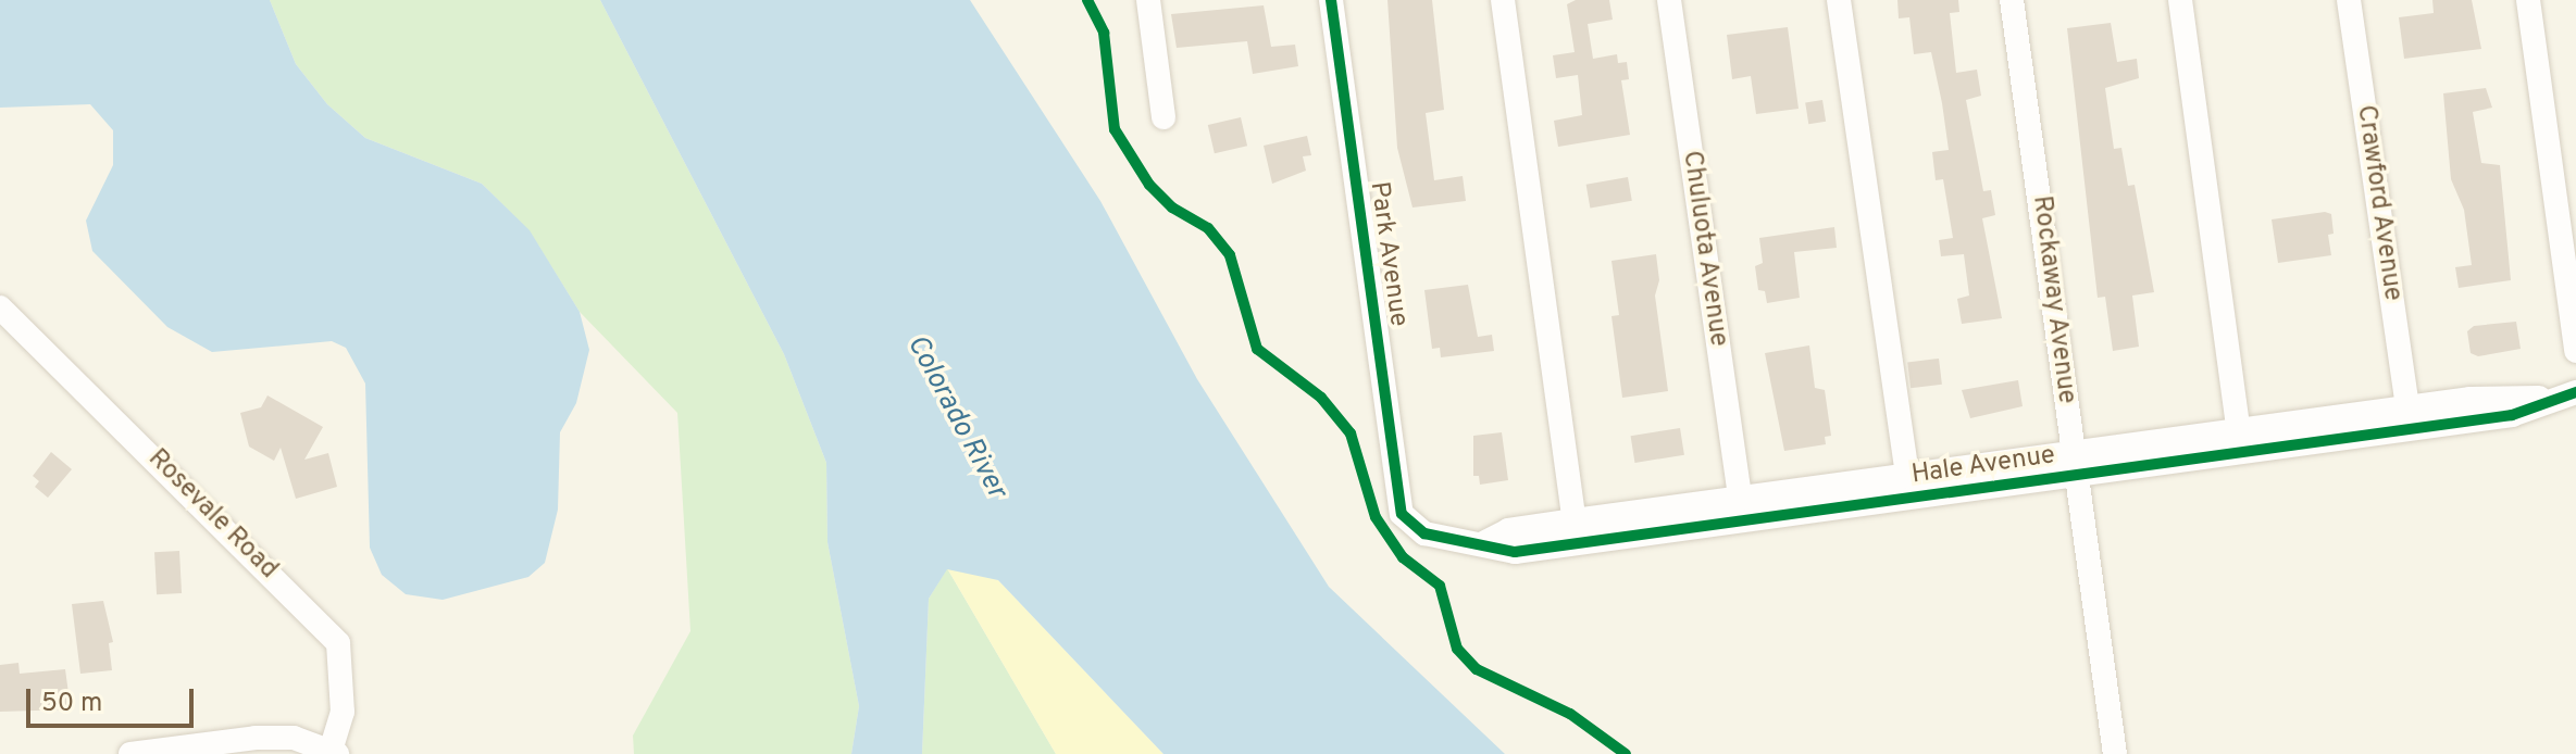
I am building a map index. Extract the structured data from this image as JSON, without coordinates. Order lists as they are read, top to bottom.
{
  "streets": {
    "street": [
      "Crawford Avenue",
      "Chuluota Avenue",
      "Park Avenue",
      "Rockaway Avenue",
      "Hale Avenue",
      "Rosevale Road"
    ]
  },
  "crossings": [
    ["Crawford Avenue", "Hale Avenue"],
    ["Chuluota Avenue", "Hale Avenue"],
    ["Park Avenue", "Hale Avenue"],
    ["Rockaway Avenue", "Hale Avenue"]
  ],
  "water": ["Colorado River"],
  "scale_bar": "50 m"
}
